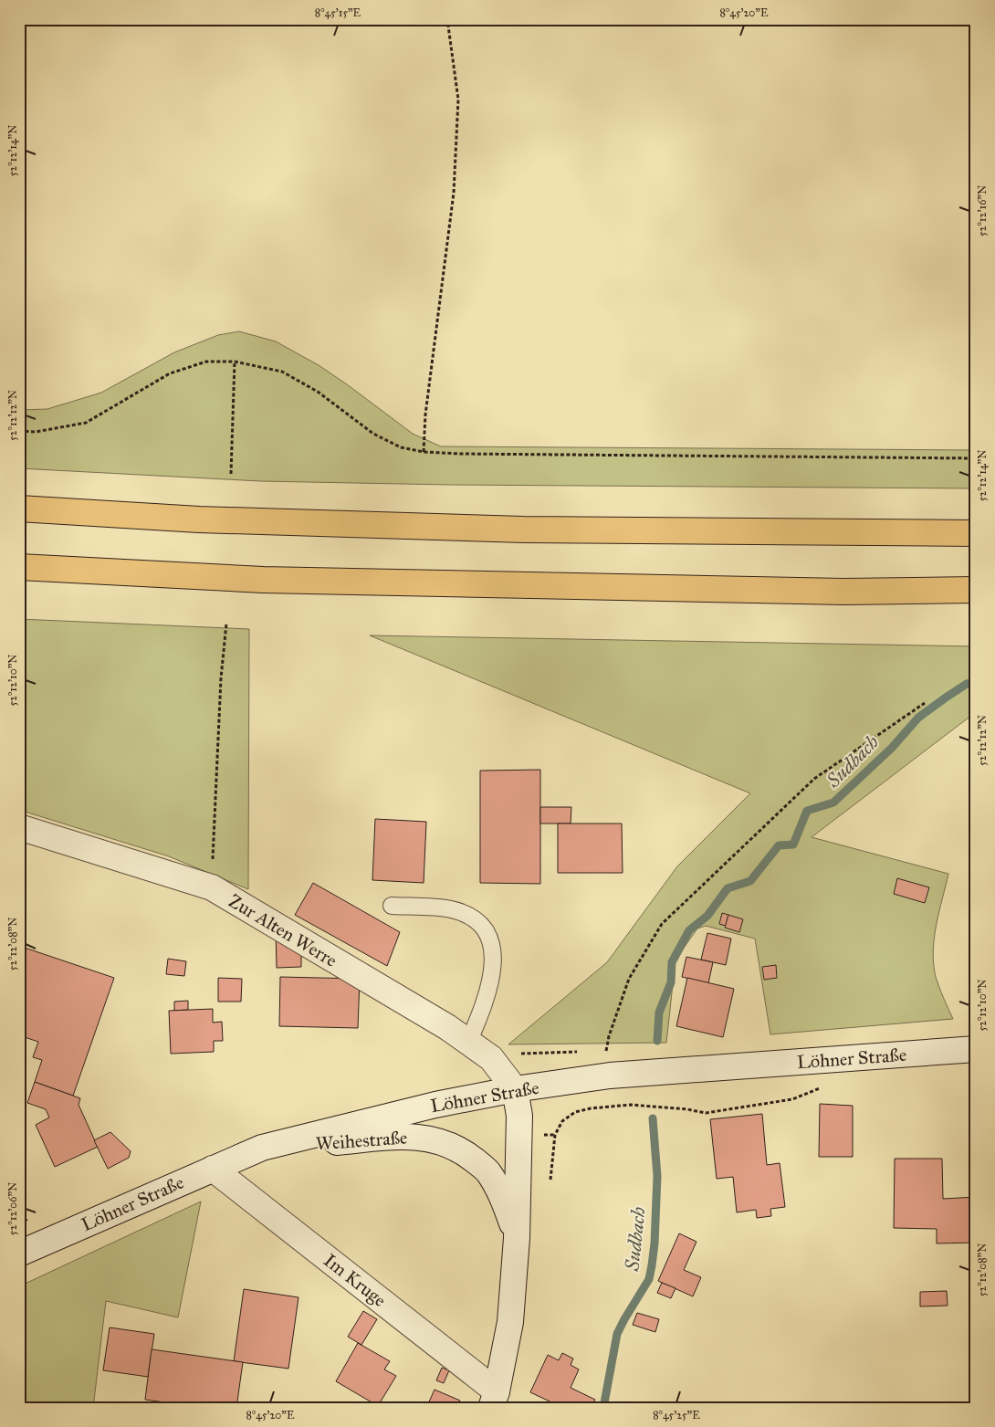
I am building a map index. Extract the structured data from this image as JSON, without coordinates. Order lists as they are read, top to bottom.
{
  "streets": {
    "main road": [
      "Zur Alten Werre",
      "Löhner Straße",
      "Weihestraße",
      "Im Kruge"
    ]
  },
  "crossings": [
    ["Zur Alten Werre", "Löhner Straße"],
    ["Zur Alten Werre", "Weihestraße"],
    ["Löhner Straße", "Weihestraße"],
    ["Löhner Straße", "Im Kruge"],
    ["Weihestraße", "Im Kruge"]
  ],
  "water": ["Sudbach"],
  "coordinates": [
    "8°45'15\"E",
    "8°45'20\"E",
    "52°12'14\"N",
    "52°12'16\"N",
    "52°12'12\"N",
    "52°12'10\"N",
    "52°12'08\"N",
    "52°12'06\"N",
    "8°45'25\"E"
  ]
}
